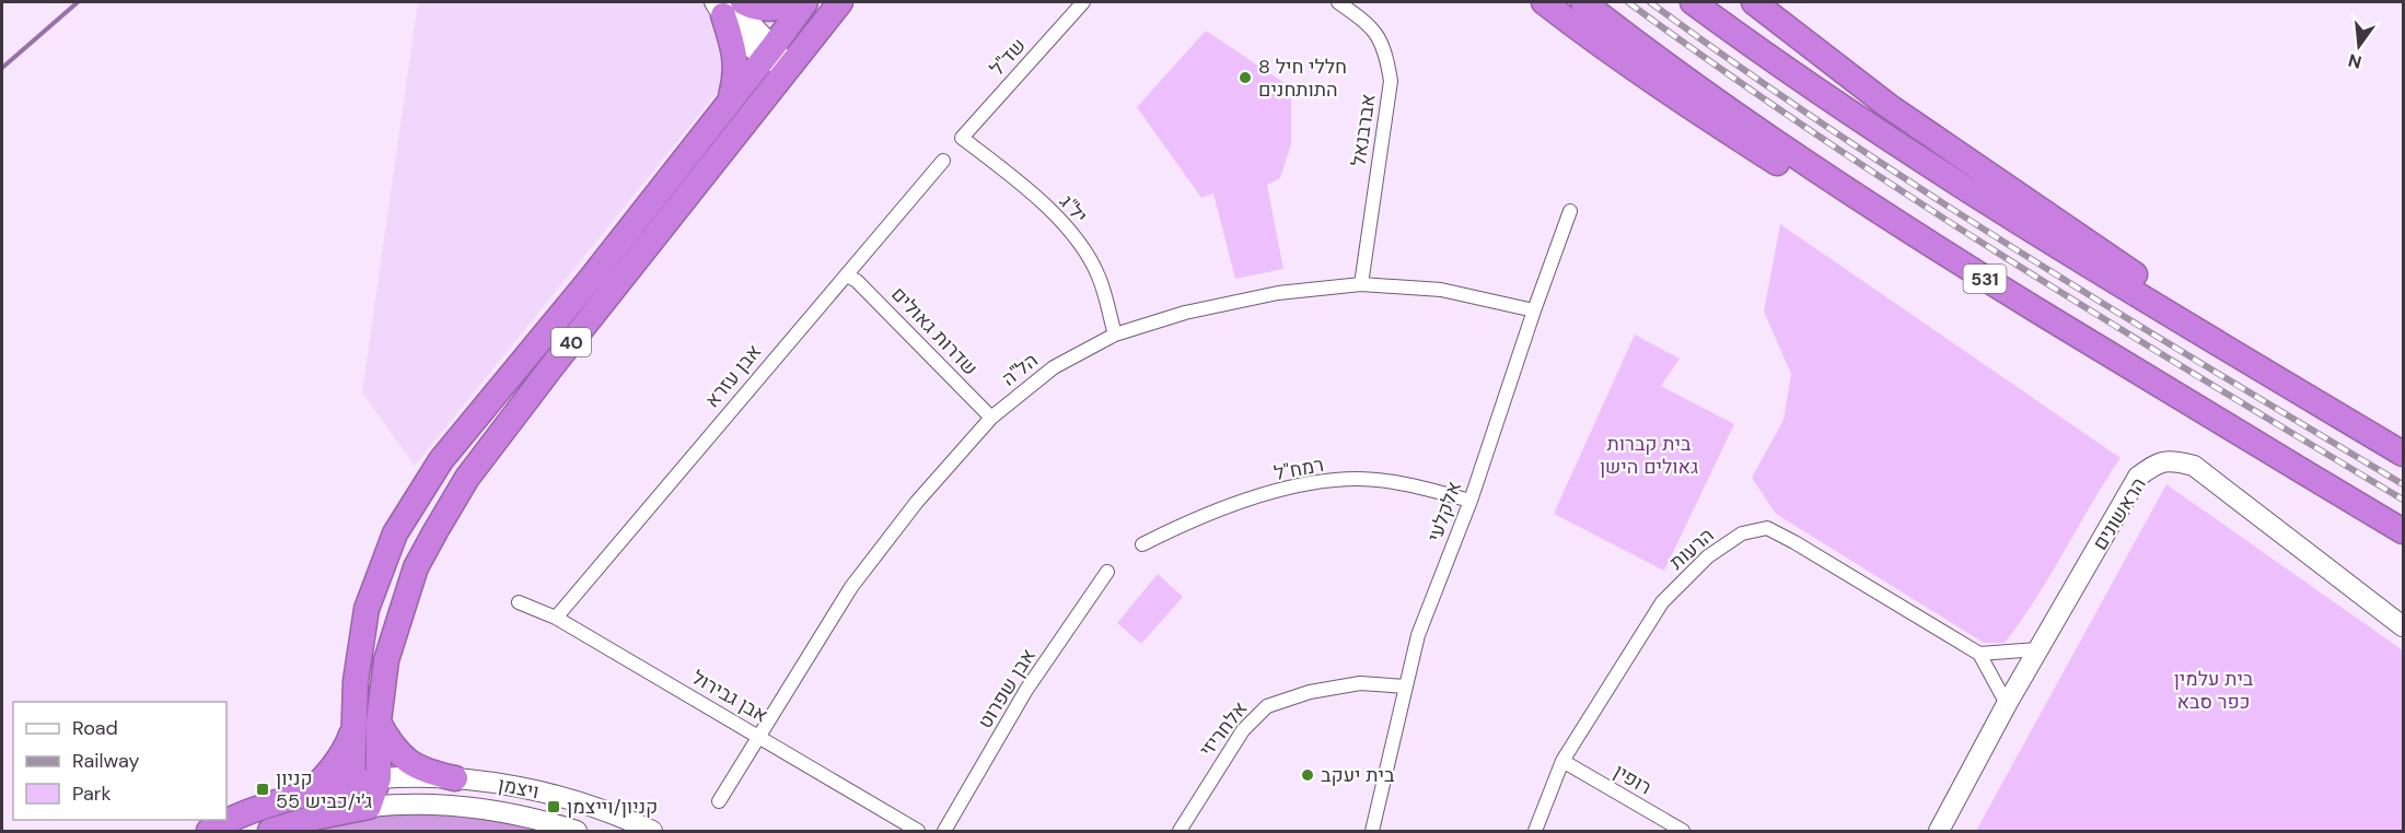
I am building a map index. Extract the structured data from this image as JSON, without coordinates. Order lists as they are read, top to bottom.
{
  "streets": {
    "highway": ["531", "40"],
    "street": [
      "שד\"ל",
      "אברבנאל",
      "יל\"ג",
      "שדרות גאולים",
      "הל\"ה",
      "אבן עזרא",
      "רמח\"ל",
      "אלקלעי",
      "הראשונים",
      "הרעות",
      "אבן שפרוט",
      "אבן גבירול",
      "אלחריזי",
      "רופין",
      "ויצמן"
    ]
  },
  "crossings": [
    ["שד\"ל", "יל\"ג"],
    ["אברבנאל", "הל\"ה"],
    ["יל\"ג", "הל\"ה"],
    ["שדרות גאולים", "הל\"ה"],
    ["שדרות גאולים", "אבן עזרא"],
    ["40", "ויצמן"],
    ["הל\"ה", "אלקלעי"],
    ["הל\"ה", "אבן גבירול"],
    ["אבן עזרא", "אבן גבירול"],
    ["רמח\"ל", "אלקלעי"],
    ["אלקלעי", "אלחריזי"],
    ["הרעות", "רופין"]
  ],
  "parks": ["בית קברות גאולים הישן", "בית עלמין כפר סבא"],
  "places": {
    "other": ["8 חללי חיל התותחנים", "בית יעקב"],
    "transit": ["קניון ג׳י/כביש 55", "קניון/וייצמן"]
  },
  "legend": ["Road", "Railway", "Park"],
  "north": "bottom"
}
